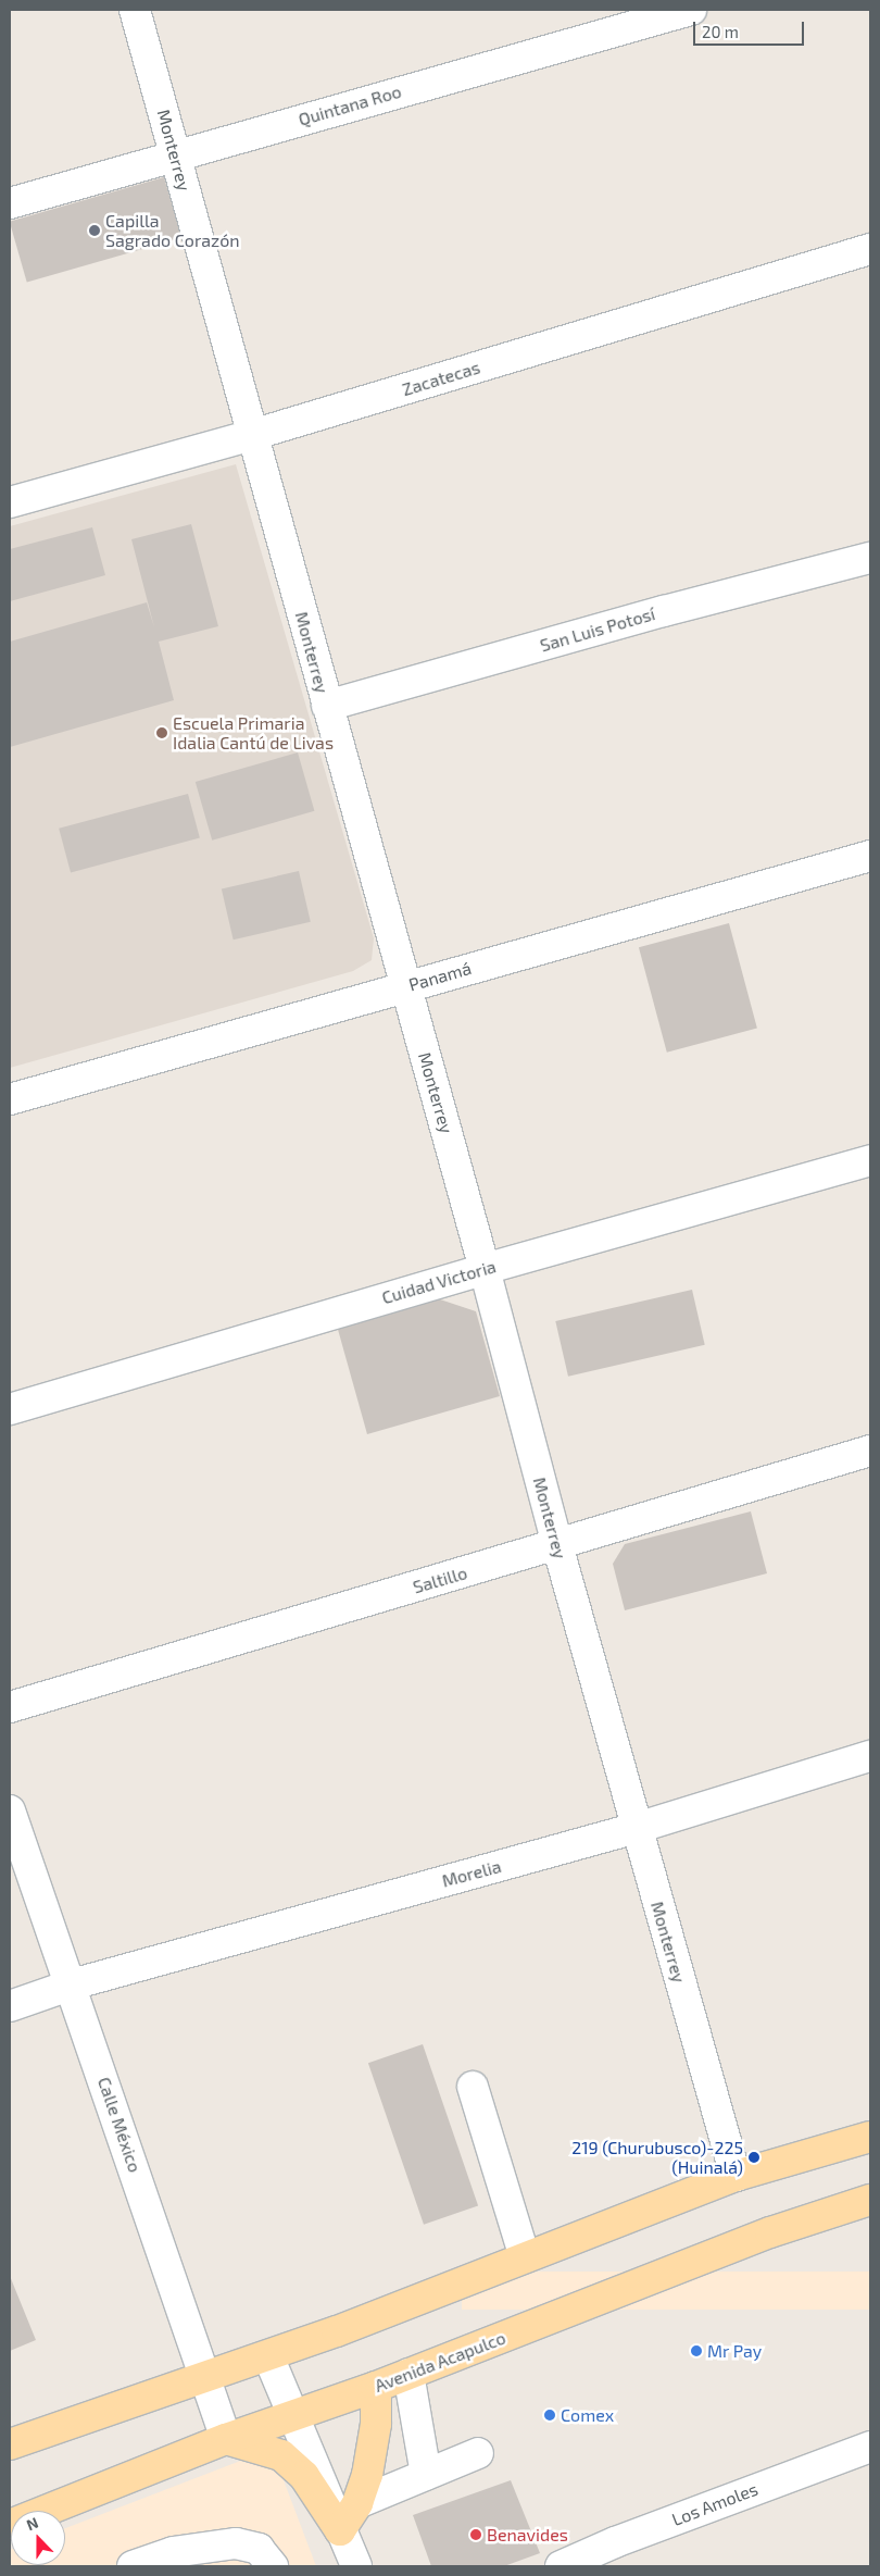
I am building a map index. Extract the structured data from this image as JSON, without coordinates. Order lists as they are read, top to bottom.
{
  "streets": {
    "main road": ["Avenida Acapulco"],
    "street": [
      "Quintana Roo",
      "Monterrey",
      "Zacatecas",
      "San Luis Potosí",
      "Panamá",
      "Cuidad Victoria",
      "Saltillo",
      "Morelia",
      "Calle México",
      "Los Amoles"
    ]
  },
  "crossings": [
    ["Quintana Roo", "Monterrey"],
    ["Monterrey", "Zacatecas"],
    ["Monterrey", "San Luis Potosí"],
    ["Monterrey", "Panamá"],
    ["Monterrey", "Cuidad Victoria"],
    ["Monterrey", "Saltillo"],
    ["Monterrey", "Morelia"],
    ["Morelia", "Calle México"],
    ["Calle México", "Avenida Acapulco"]
  ],
  "places": [
    "Capilla Sagrado Corazón",
    "Escuela Primaria Idalia Cantú de Livas",
    "219 (Churubusco)-225 (Huinalá)",
    "Mr Pay",
    "Comex",
    "Benavides"
  ],
  "scale_bar": "20 m",
  "north": "top"
}
